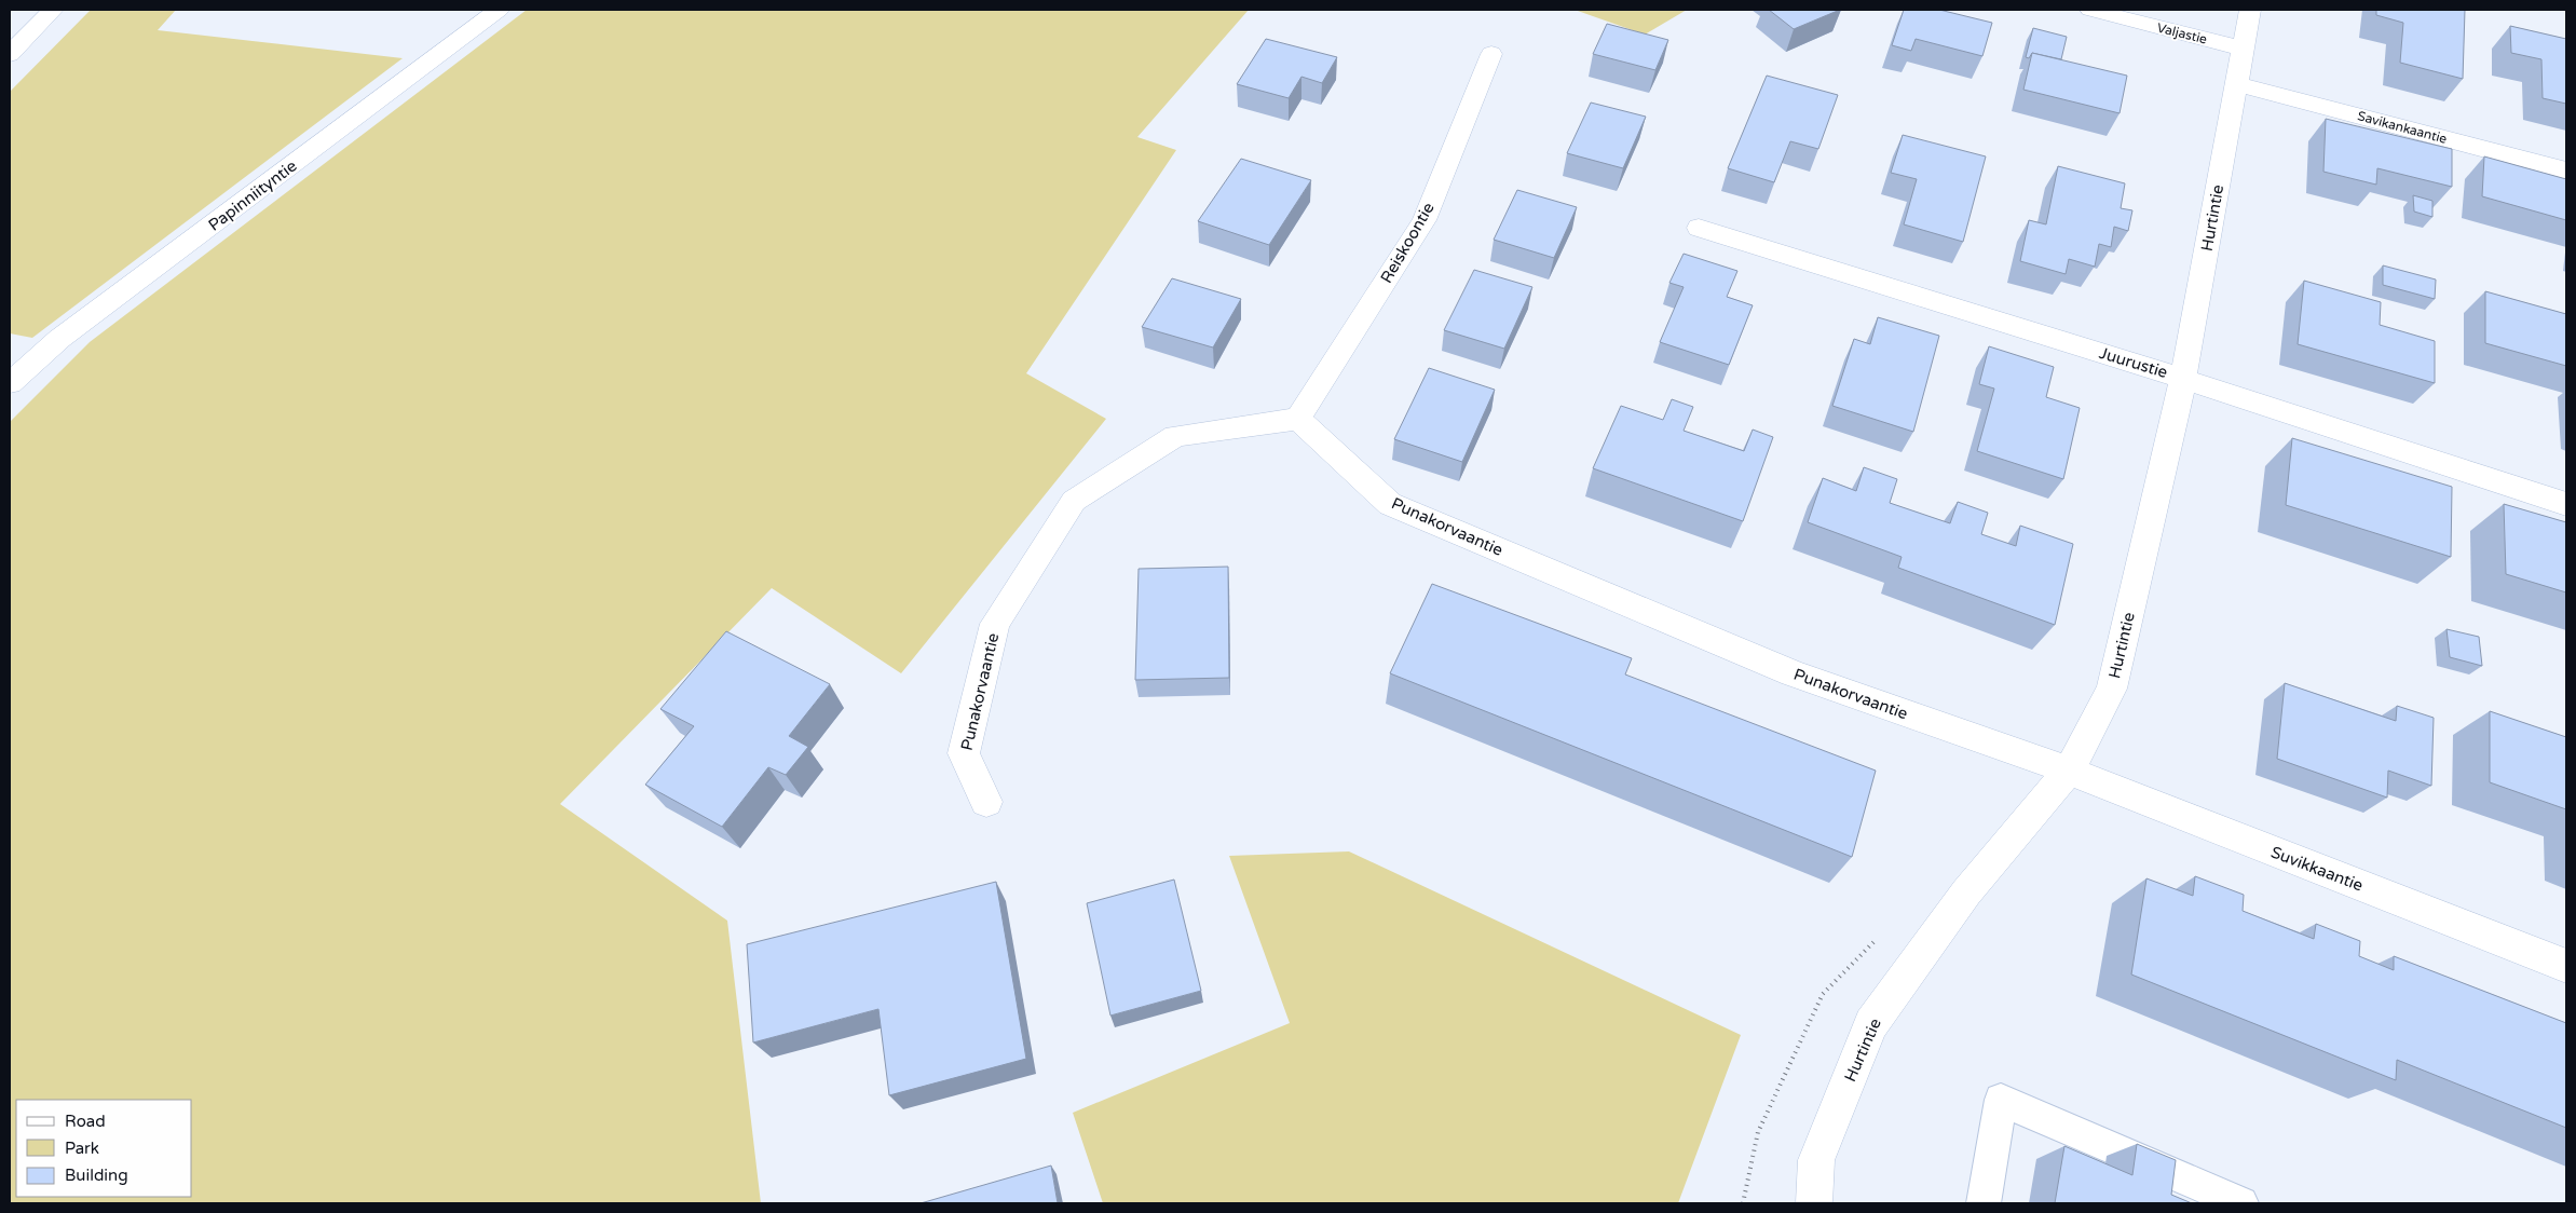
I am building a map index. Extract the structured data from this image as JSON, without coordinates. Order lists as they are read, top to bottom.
{
  "streets": {
    "street": [
      "Valjastie",
      "Savikankaantie",
      "Papinniityntie",
      "Hurtintie",
      "Reiskoontie",
      "Juurustie",
      "Punakorvaantie",
      "Suvikkaantie"
    ]
  },
  "crossings": [
    ["Valjastie", "Hurtintie"],
    ["Savikankaantie", "Hurtintie"],
    ["Hurtintie", "Juurustie"],
    ["Hurtintie", "Punakorvaantie"],
    ["Hurtintie", "Suvikkaantie"],
    ["Reiskoontie", "Punakorvaantie"],
    ["Punakorvaantie", "Suvikkaantie"]
  ],
  "legend": ["Road", "Park", "Building"]
}
